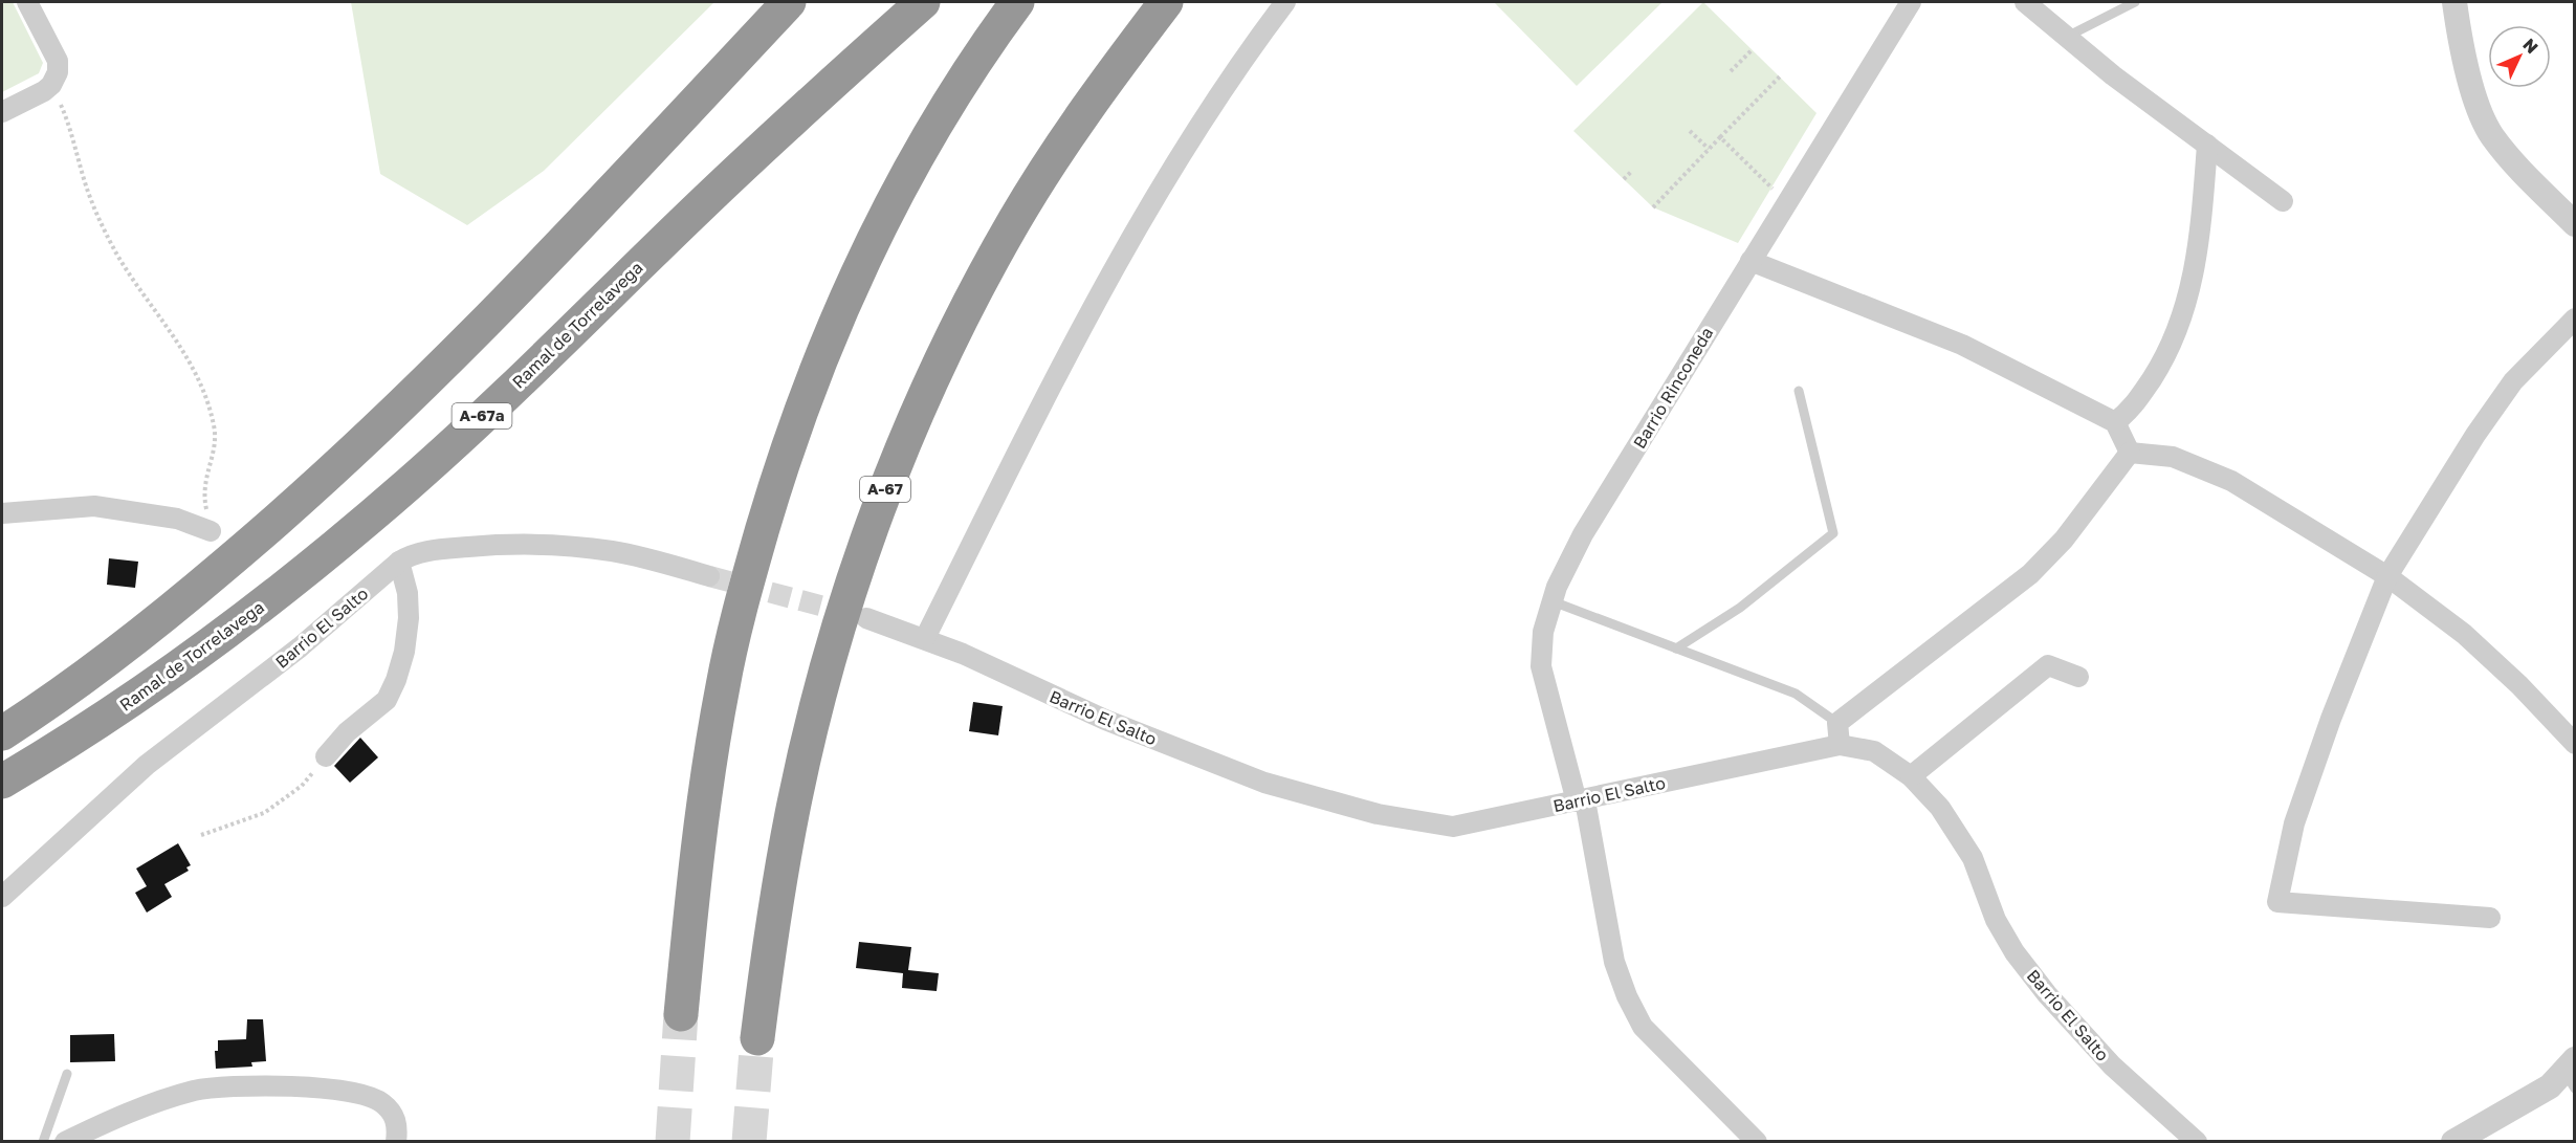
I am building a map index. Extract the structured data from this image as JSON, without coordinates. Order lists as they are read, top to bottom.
{
  "streets": {
    "highway": ["Ramal de Torrelavega", "A-67a", "A-67"],
    "street": ["Barrio Rinconeda", "Barrio El Salto"]
  },
  "crossings": [
    ["Barrio Rinconeda", "Barrio El Salto"]
  ],
  "north": "top right"
}
